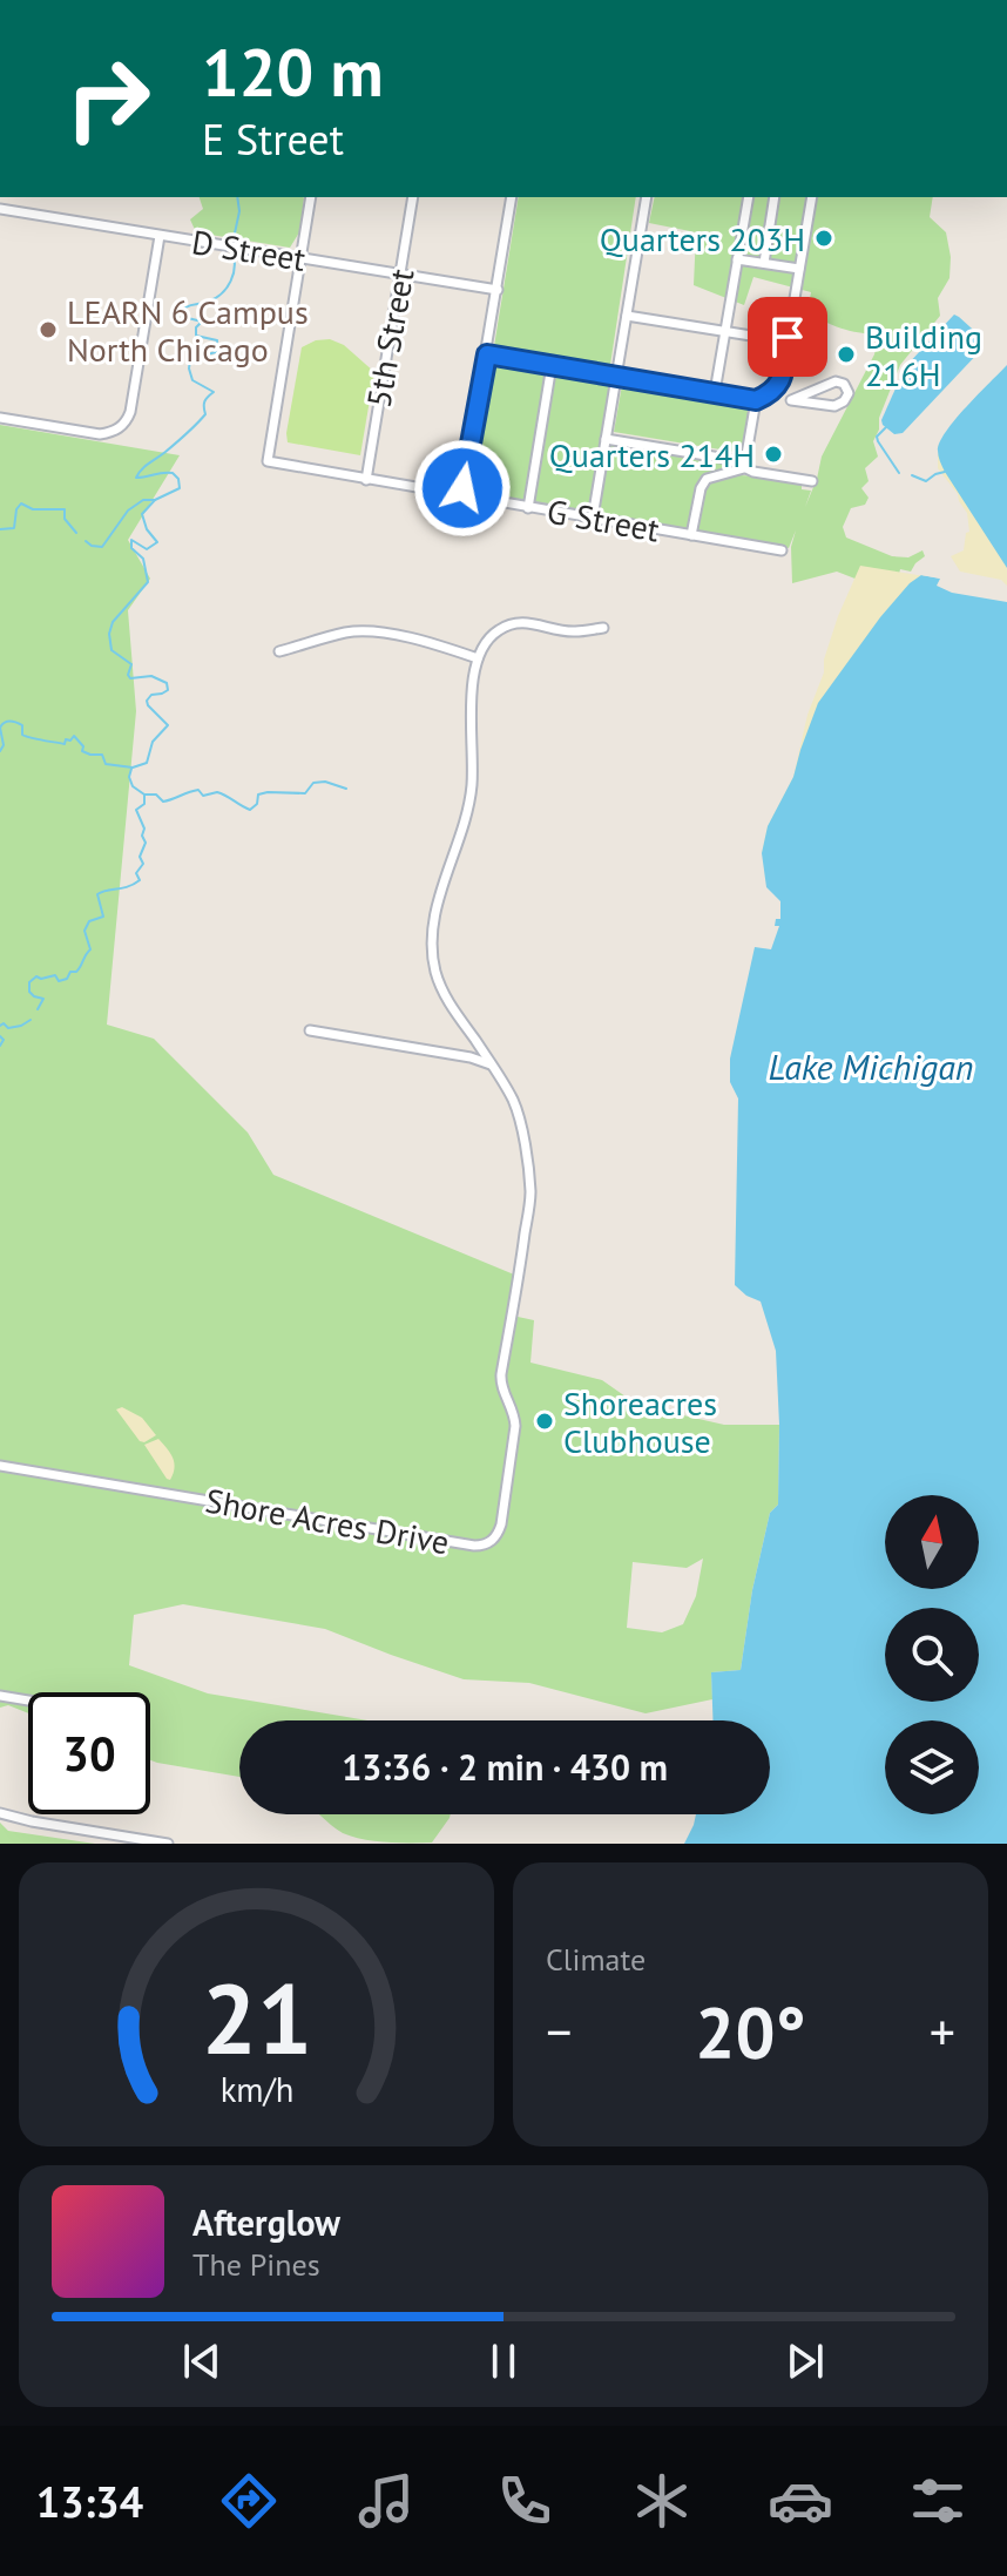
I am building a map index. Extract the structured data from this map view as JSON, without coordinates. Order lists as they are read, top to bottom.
{
  "streets": {
    "street": [
      "D Street",
      "5th Street",
      "G Street",
      "Shore Acres Drive"
    ]
  },
  "crossings": [
    ["D Street", "5th Street"],
    ["D Street", "G Street"],
    ["5th Street", "G Street"]
  ],
  "water": ["Lake Michigan"],
  "places": [
    "Quarters 203H",
    "LEARN 6 Campus North Chicago",
    "Building 216H",
    "Quarters 214H",
    "Shoreacres Clubhouse"
  ],
  "north": "top",
  "page": {
    "turn": ["120 m", "E Street"],
    "limit": "30",
    "trip": "13:36 · 2 min · 430 m",
    "tile": "Climate",
    "heat": ["−", "20°", "+"],
    "song": ["Afterglow", "The Pines"],
    "tabs": "13:34",
    "gauge": ["21", "km/h"]
  }
}
